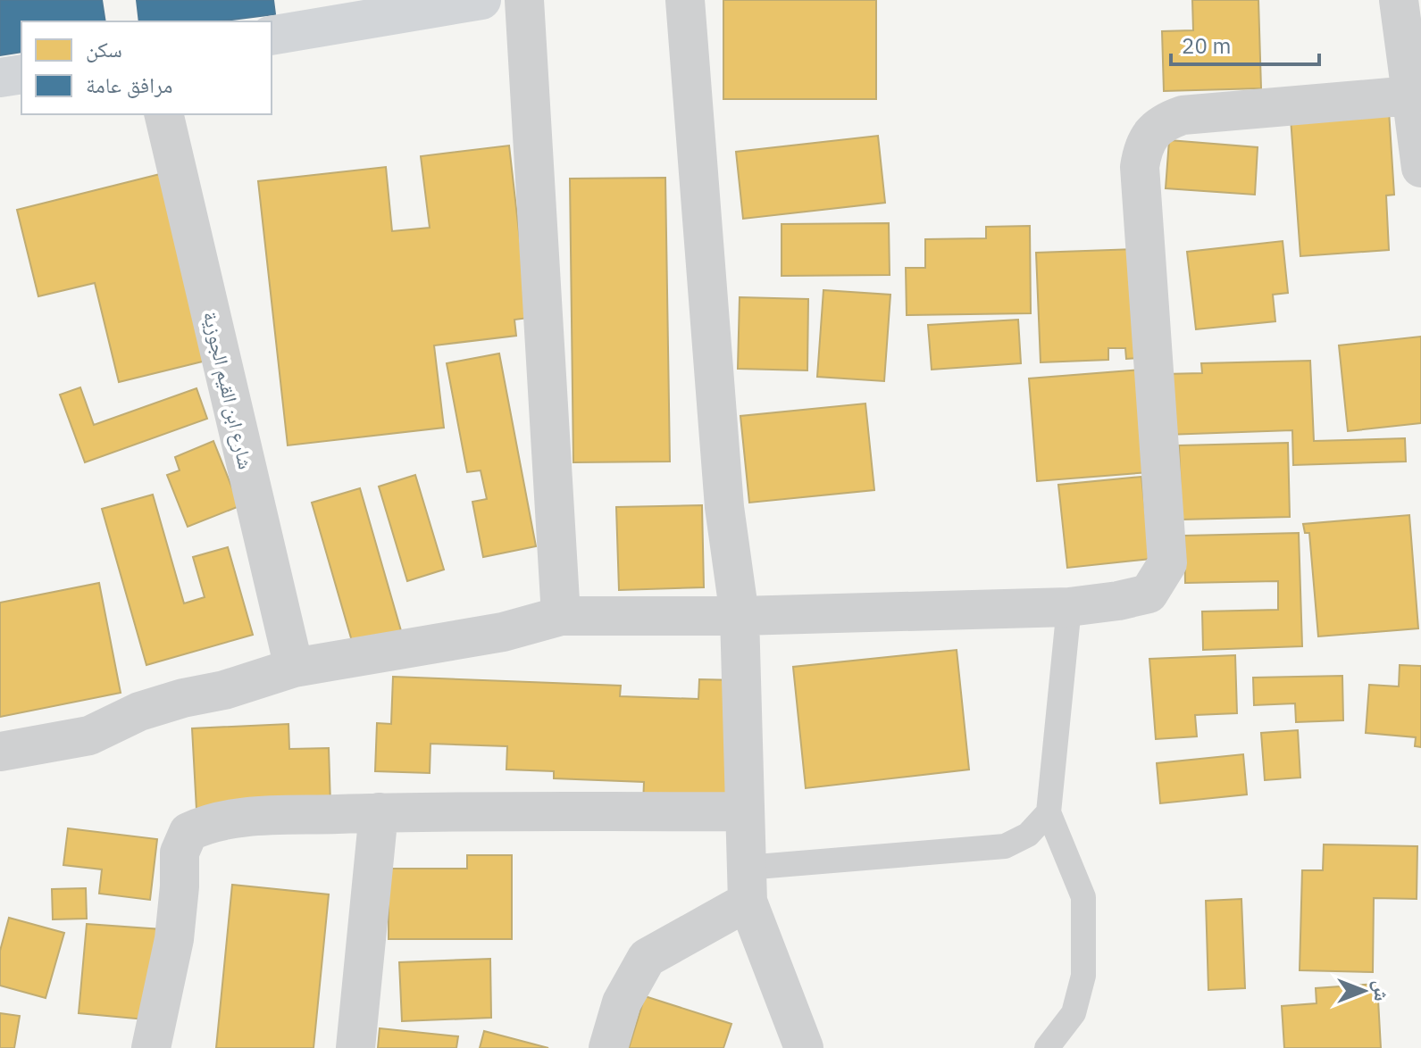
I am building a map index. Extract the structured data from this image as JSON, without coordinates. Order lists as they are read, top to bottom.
{
  "streets": {
    "street": ["شارع ابن القيم الجوزية"]
  },
  "legend": ["سكن", "مرافق عامة"],
  "scale_bar": "20 m",
  "north": "right"
}
